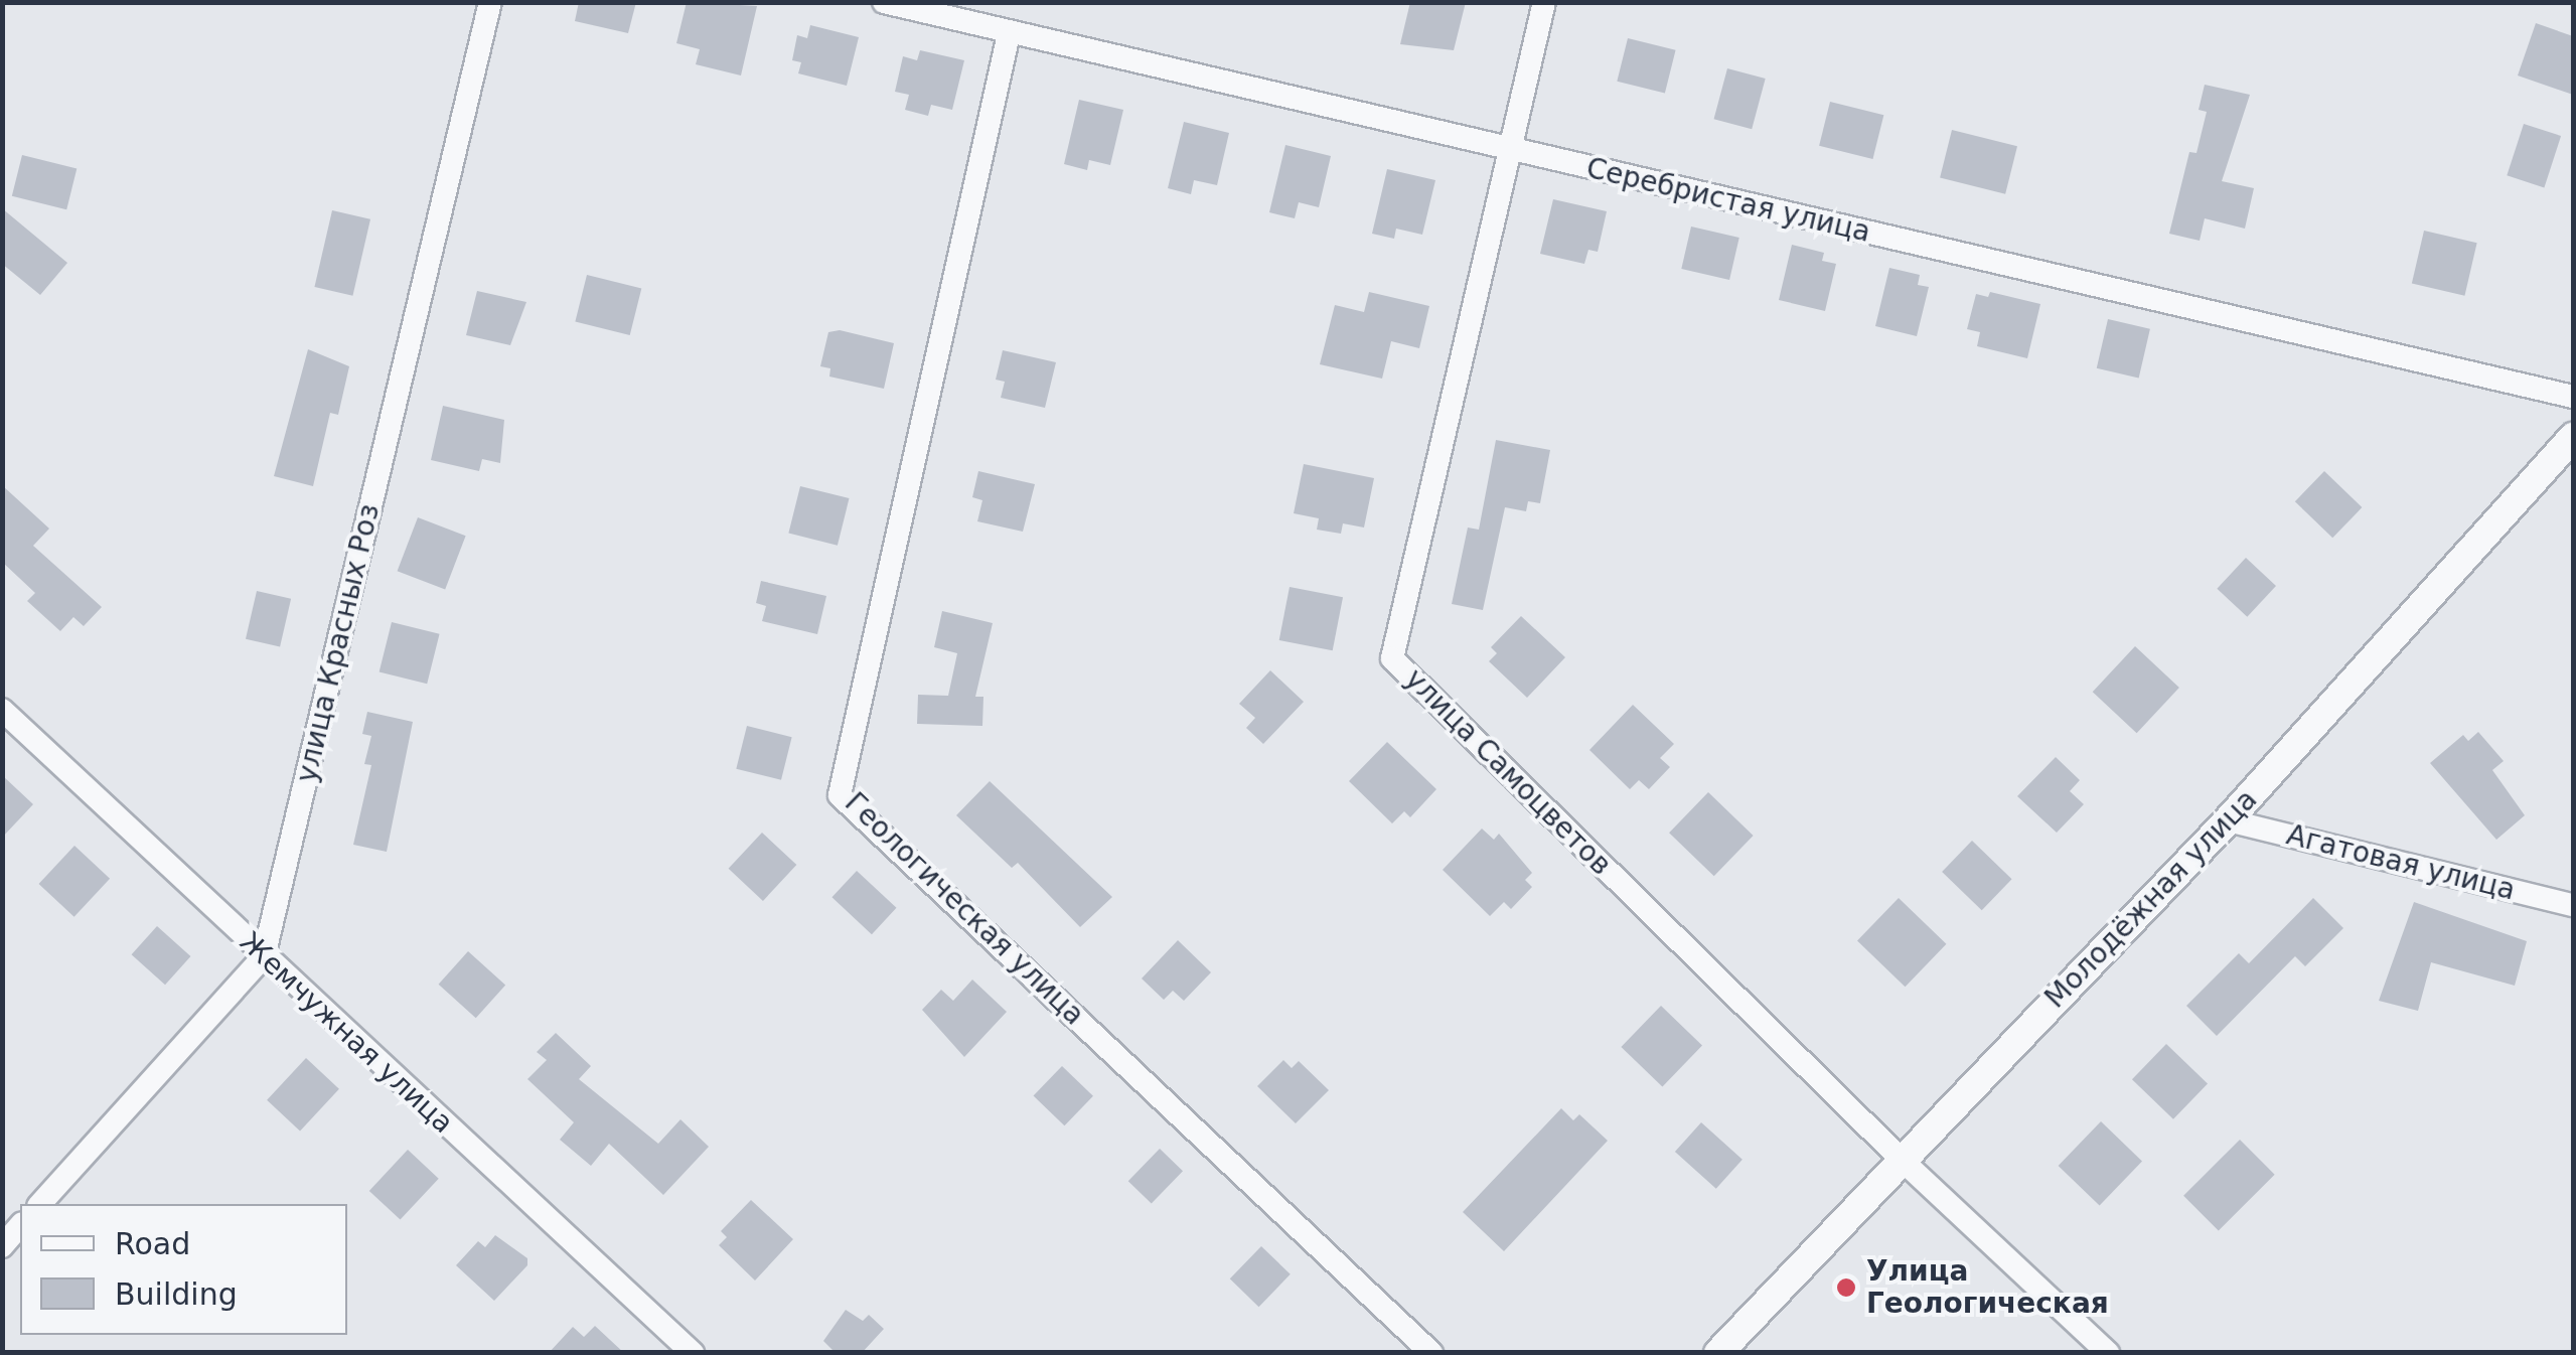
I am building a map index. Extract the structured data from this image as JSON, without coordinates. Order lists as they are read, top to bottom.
{
  "streets": {
    "street": [
      "Серебристая улица",
      "улица Красных Роз",
      "улица Самоцветов",
      "Агатовая улица",
      "Молодёжная улица",
      "Геологическая улица",
      "Жемчужная улица"
    ]
  },
  "crossings": [
    ["Серебристая улица", "улица Самоцветов"],
    ["Серебристая улица", "Геологическая улица"],
    ["улица Красных Роз", "Жемчужная улица"],
    ["улица Самоцветов", "Молодёжная улица"],
    ["Агатовая улица", "Молодёжная улица"]
  ],
  "places": ["Улица Геологическая"],
  "legend": ["Road", "Building"]
}
